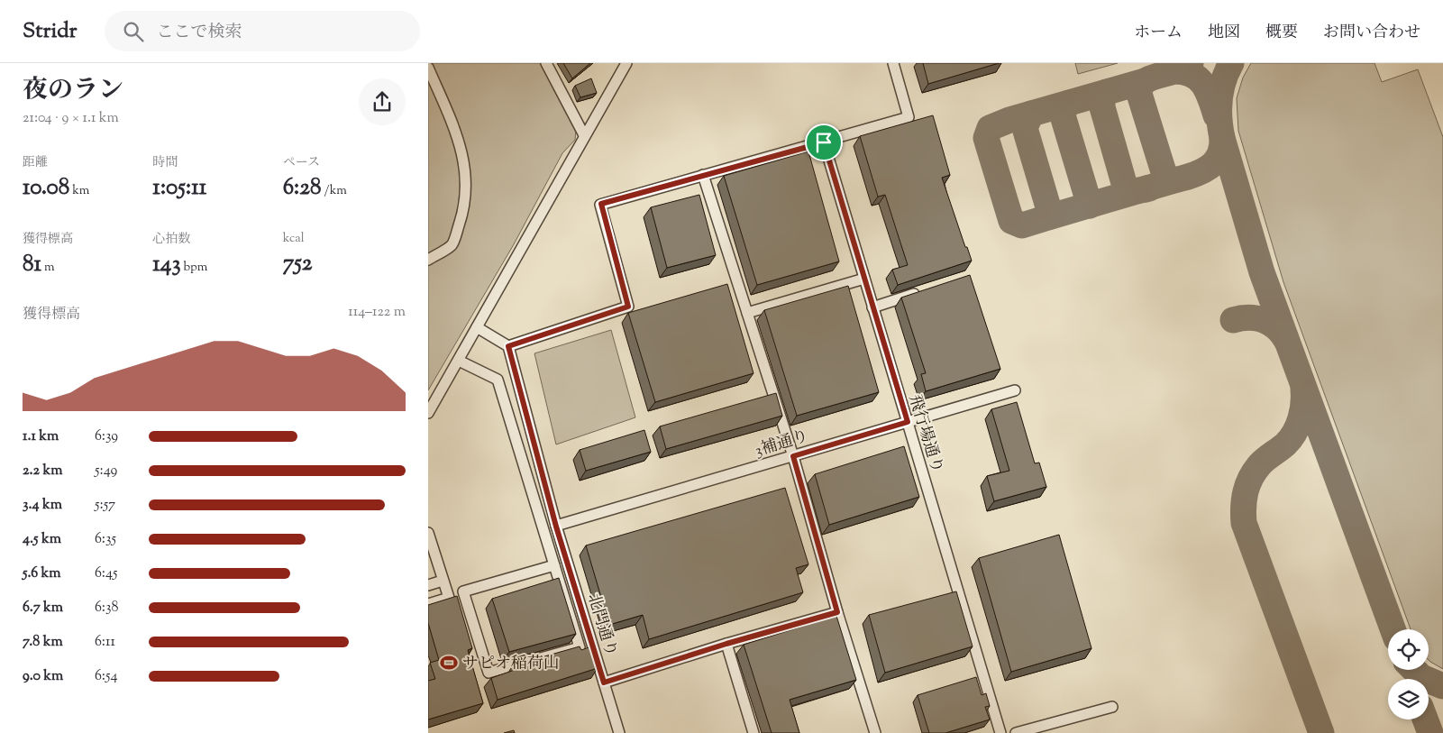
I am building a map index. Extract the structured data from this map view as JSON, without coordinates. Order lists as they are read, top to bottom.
{
  "streets": {
    "street": ["飛行場通り", "3補通り", "北門通り"]
  },
  "crossings": [
    ["飛行場通り", "3補通り"],
    ["3補通り", "北門通り"]
  ],
  "places": {
    "sports": ["サピオ稲荷山"]
  },
  "page": {
    "header": "Stridr",
    "search": "ここで検索",
    "nav": [
      "ホーム",
      "地図",
      "概要",
      "お問い合わせ"
    ],
    "heading": ["夜のラン", "21:04 · 9 × 1.1 km"],
    "stats": [
      ["距離", "10.08 km"],
      ["時間", "1:05:11"],
      ["ペース", "6:28 /km"],
      ["獲得標高", "81 m"],
      ["心拍数", "143 bpm"],
      ["kcal", "752"]
    ],
    "chart": ["獲得標高", "114–122 m"],
    "list": [
      {
        "name": "1.1 km",
        "note": "6:39"
      },
      {
        "name": "2.2 km",
        "note": "5:49"
      },
      {
        "name": "3.4 km",
        "note": "5:57"
      },
      {
        "name": "4.5 km",
        "note": "6:35"
      },
      {
        "name": "5.6 km",
        "note": "6:45"
      },
      {
        "name": "6.7 km",
        "note": "6:38"
      },
      {
        "name": "7.8 km",
        "note": "6:11"
      },
      {
        "name": "9.0 km",
        "note": "6:54"
      }
    ]
  }
}
